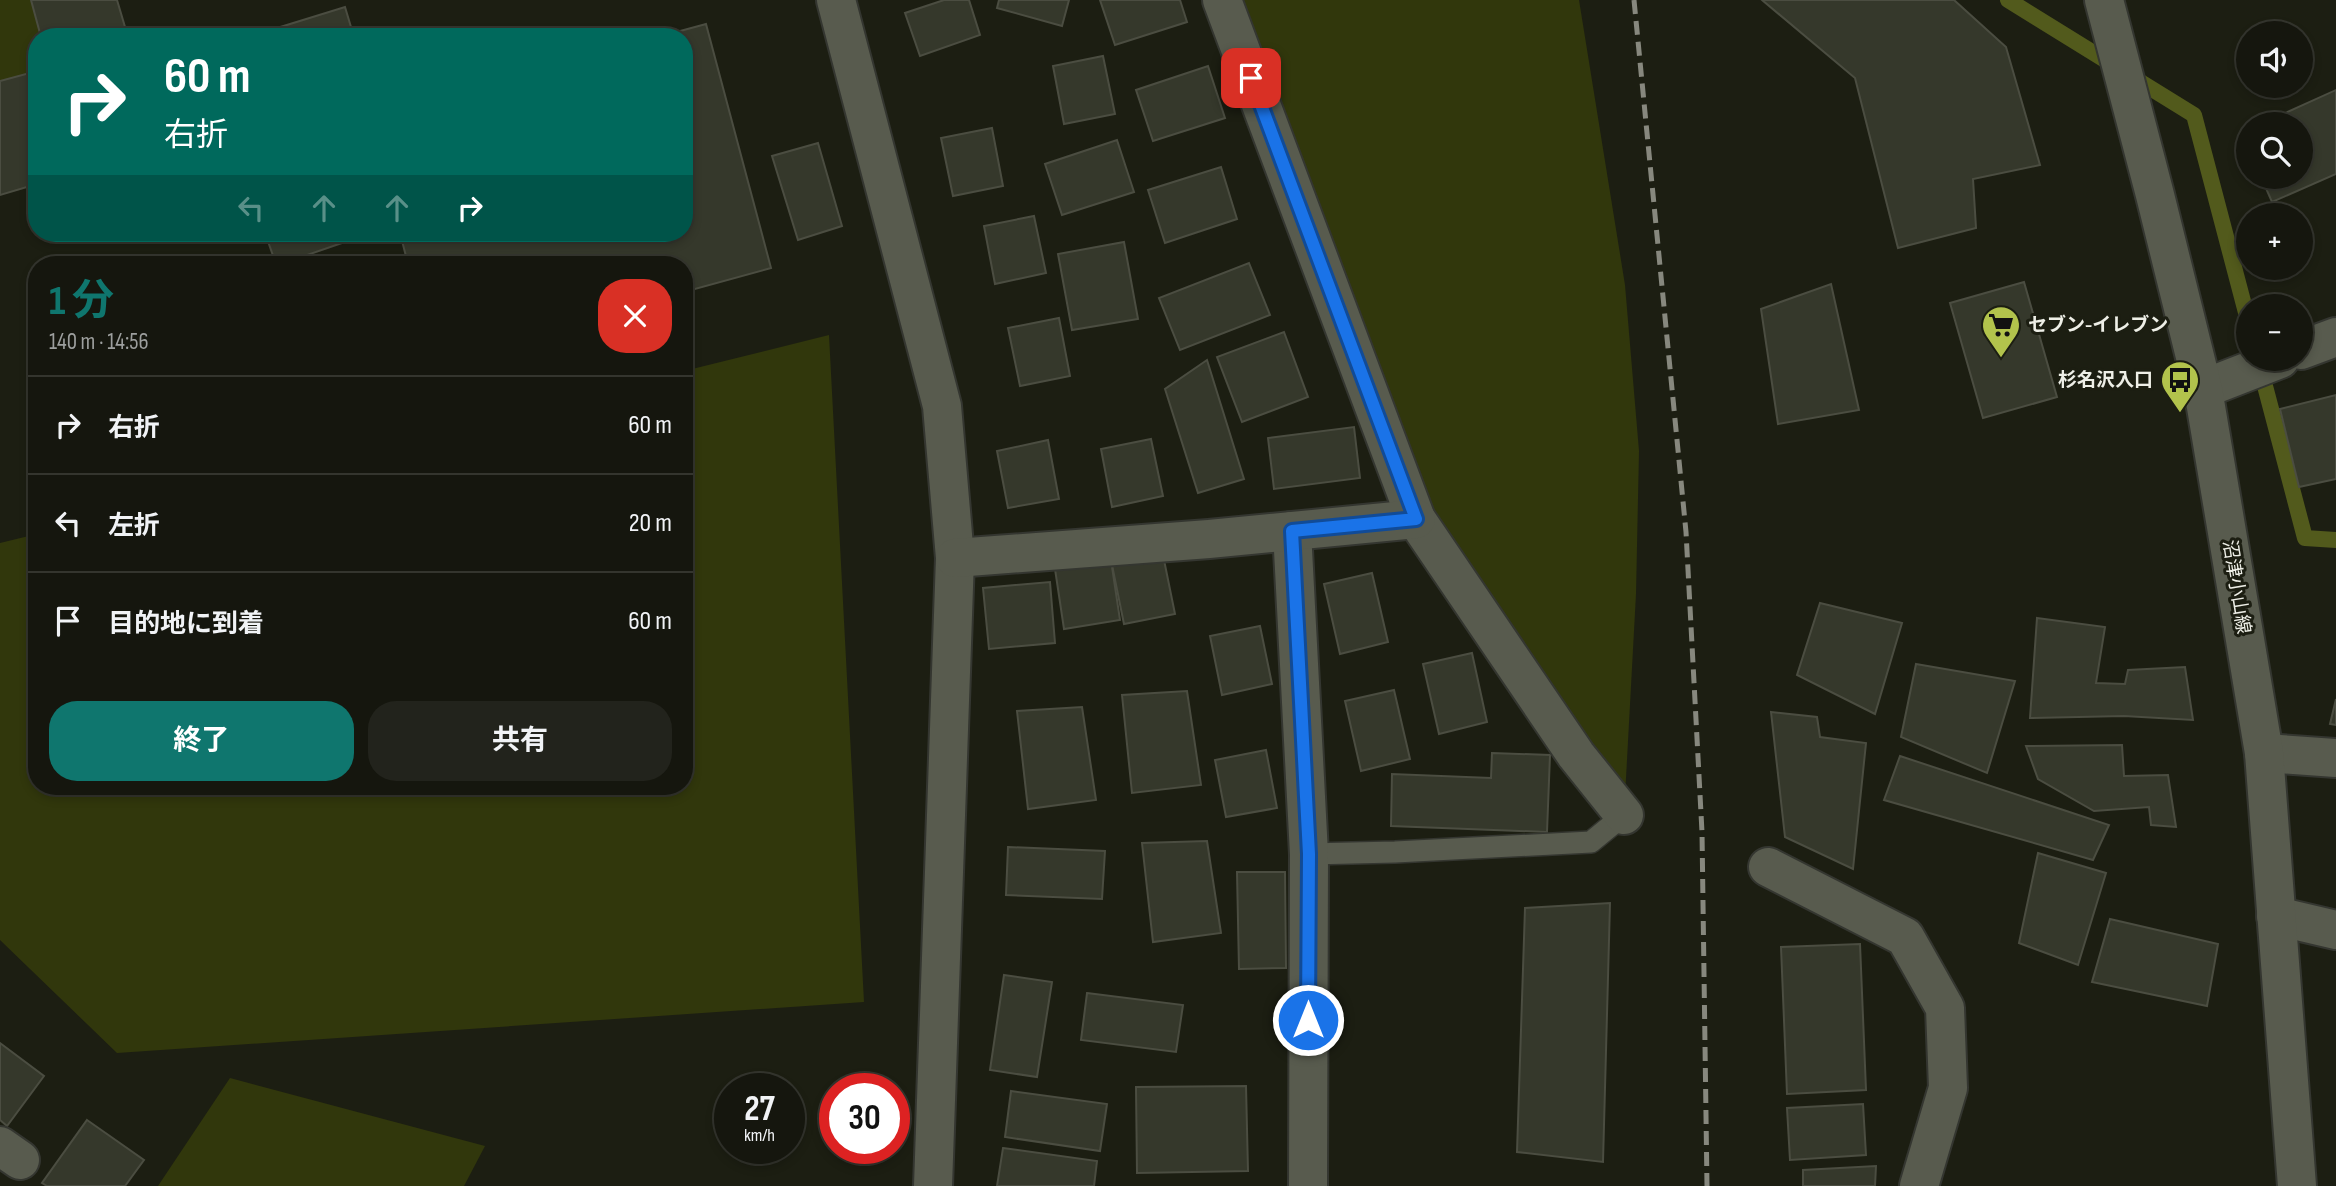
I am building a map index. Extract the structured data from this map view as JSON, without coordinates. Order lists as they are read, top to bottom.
{
  "streets": {
    "street": ["沼津小山線"]
  },
  "places": {
    "supermarket": ["セブン-イレブン"],
    "bus stop": ["杉名沢入口"]
  },
  "page": {
    "map_buttons": ["+", "−"],
    "turn": ["60 m", "右折"],
    "heading": ["1 分", "140 m · 14:56"],
    "list": [
      {
        "name": "右折",
        "value": "60 m"
      },
      {
        "name": "左折",
        "value": "20 m"
      },
      {
        "name": "目的地に到着",
        "value": "60 m"
      }
    ],
    "buttons": ["終了", "共有"],
    "speed": "27 km/h",
    "limit": "30"
  }
}
